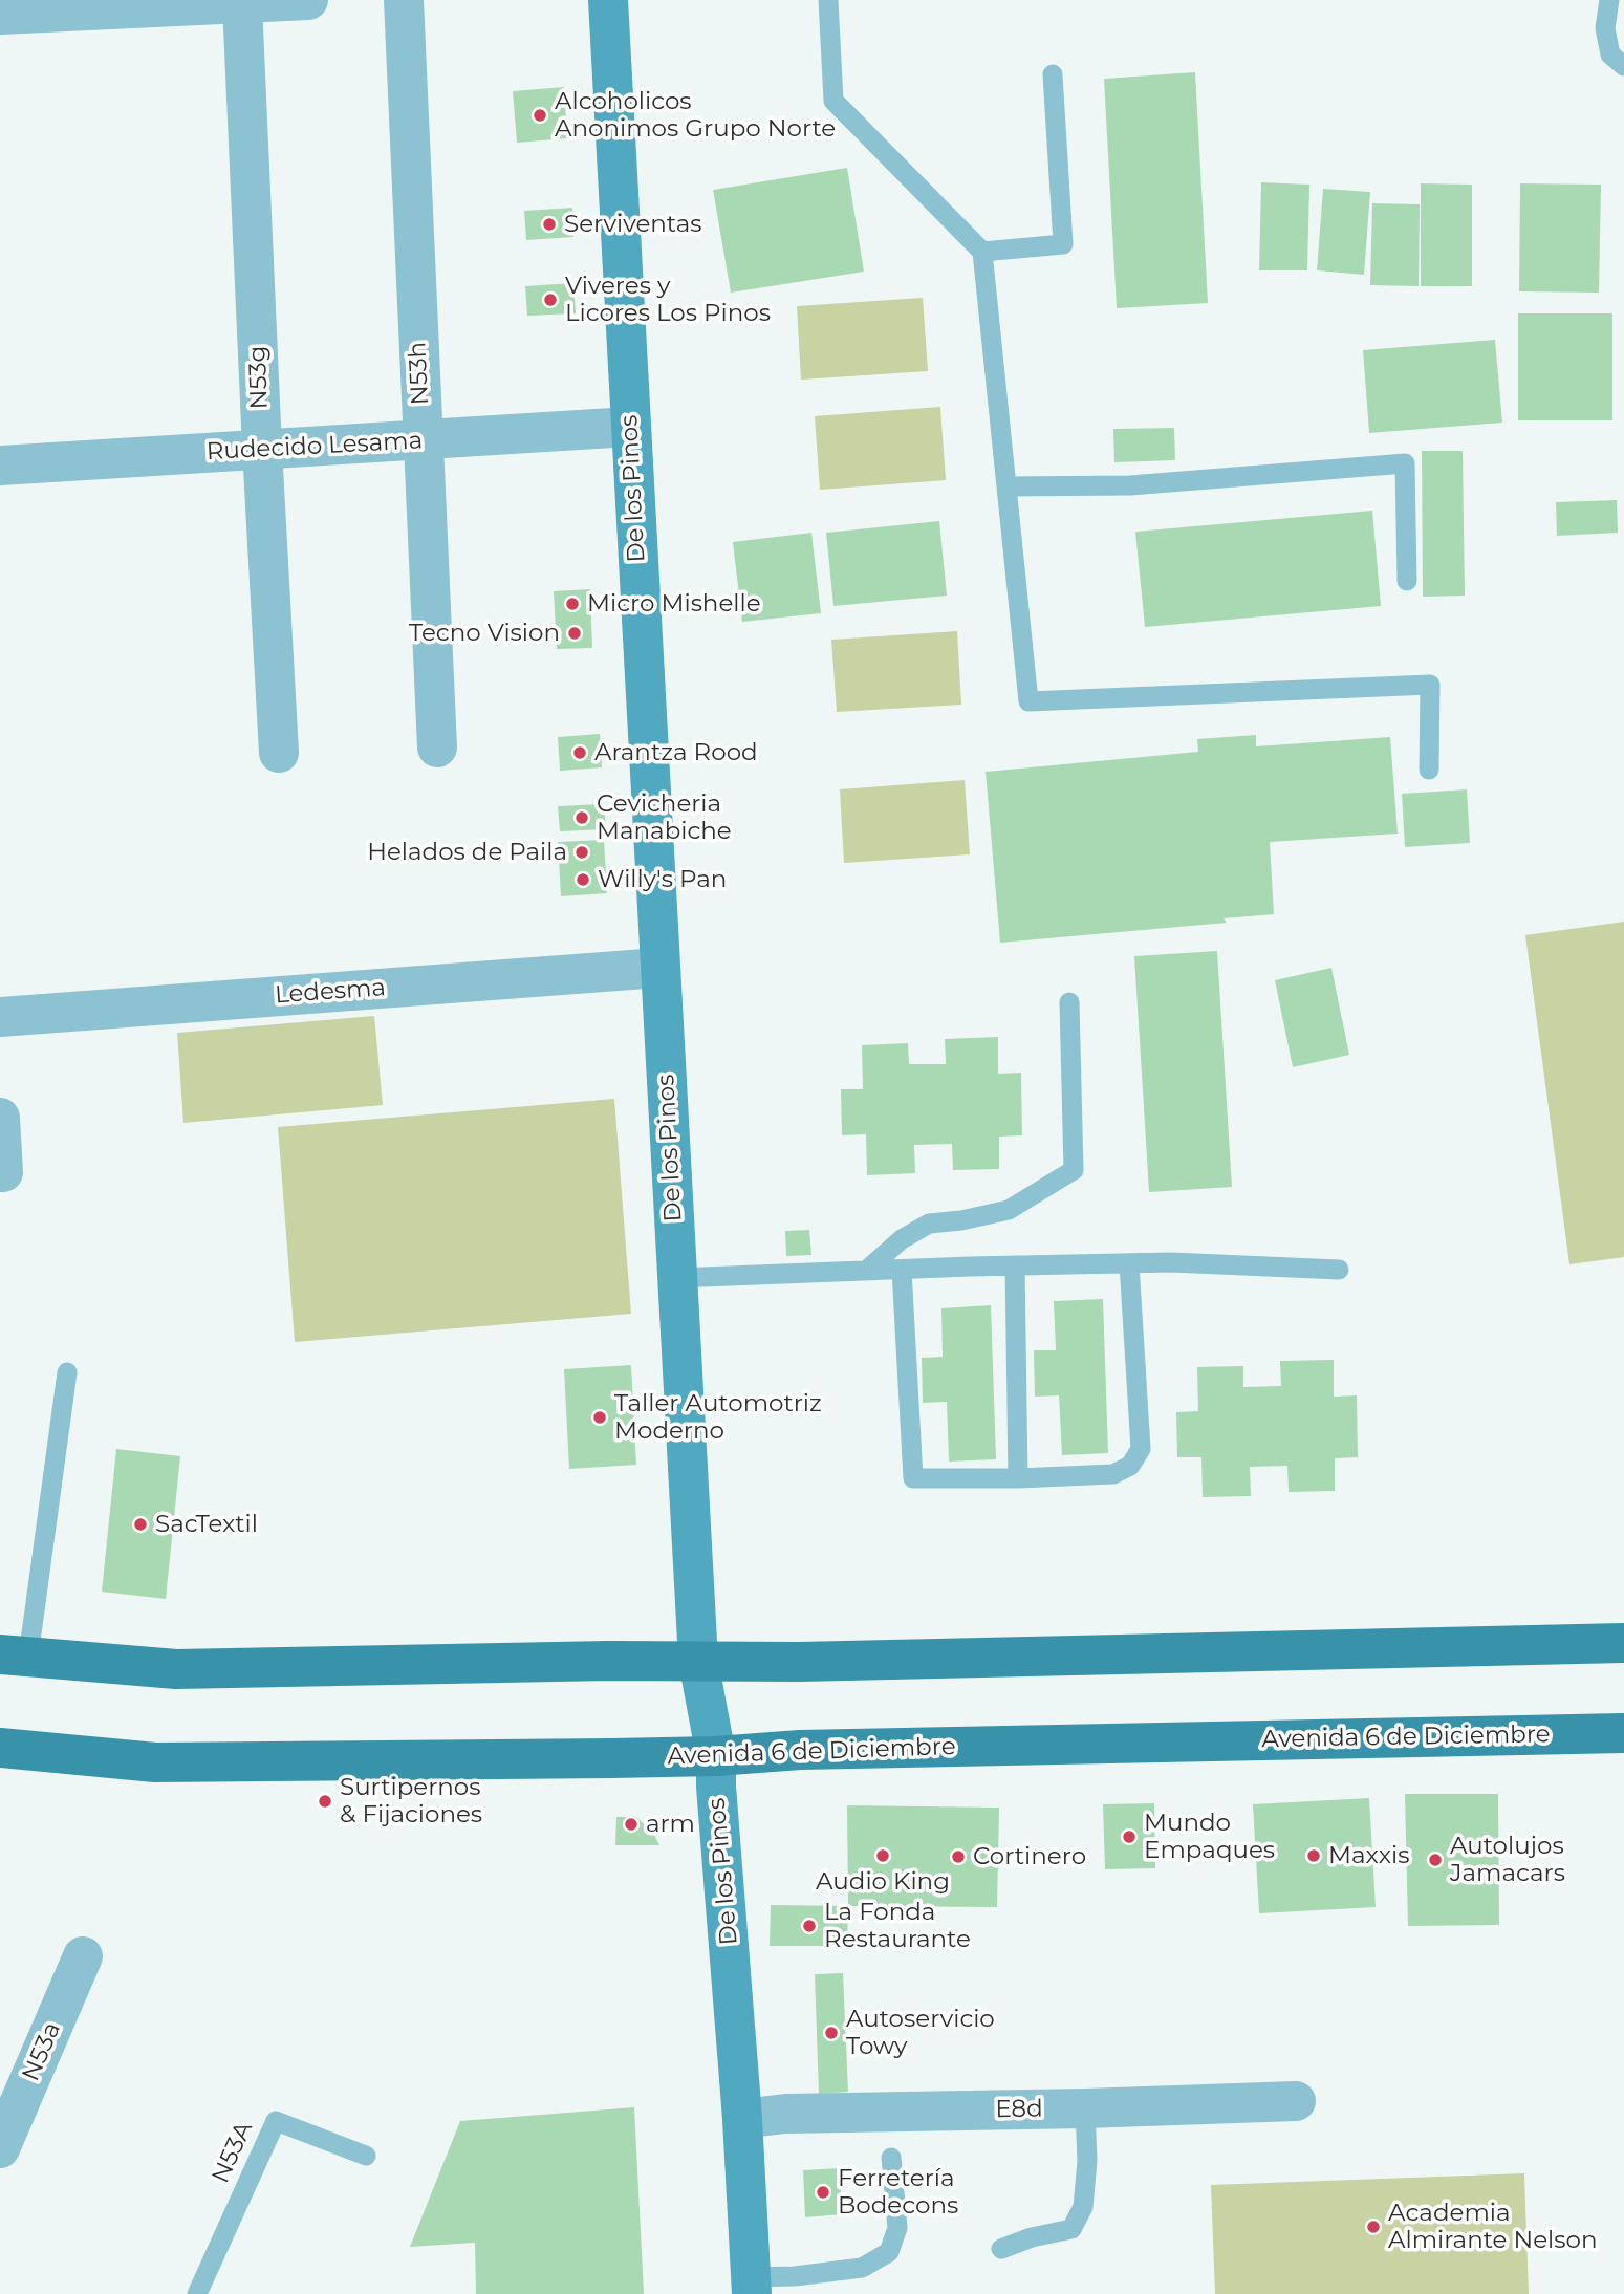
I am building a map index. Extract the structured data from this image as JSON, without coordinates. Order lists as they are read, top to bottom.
{
  "streets": {
    "main road": ["Avenida 6 de Diciembre"],
    "street": [
      "N53h",
      "N53g",
      "Rudecido Lesama",
      "De los Pinos",
      "Ledesma",
      "N53a",
      "E8d"
    ],
    "lane": ["N53A"]
  },
  "crossings": [
    ["N53h", "Rudecido Lesama"],
    ["N53g", "Rudecido Lesama"],
    ["Rudecido Lesama", "De los Pinos"],
    ["De los Pinos", "Ledesma"],
    ["De los Pinos", "Avenida 6 de Diciembre"],
    ["De los Pinos", "E8d"]
  ],
  "places": [
    "Alcoholicos Anonimos Grupo Norte",
    "Serviventas",
    "Viveres y Licores Los Pinos",
    "Micro Mishelle",
    "Tecno Vision",
    "Arantza Rood",
    "Cevicheria Manabiche",
    "Helados de Paila",
    "Willy's Pan",
    "Taller Automotriz Moderno",
    "SacTextil",
    "Surtipernos & Fijaciones",
    "arm",
    "Mundo Empaques",
    "Audio King",
    "Maxxis",
    "Cortinero",
    "Autolujos Jamacars",
    "La Fonda Restaurante",
    "Autoservicio Towy",
    "Ferretería Bodecons",
    "Academia Almirante Nelson"
  ]
}
